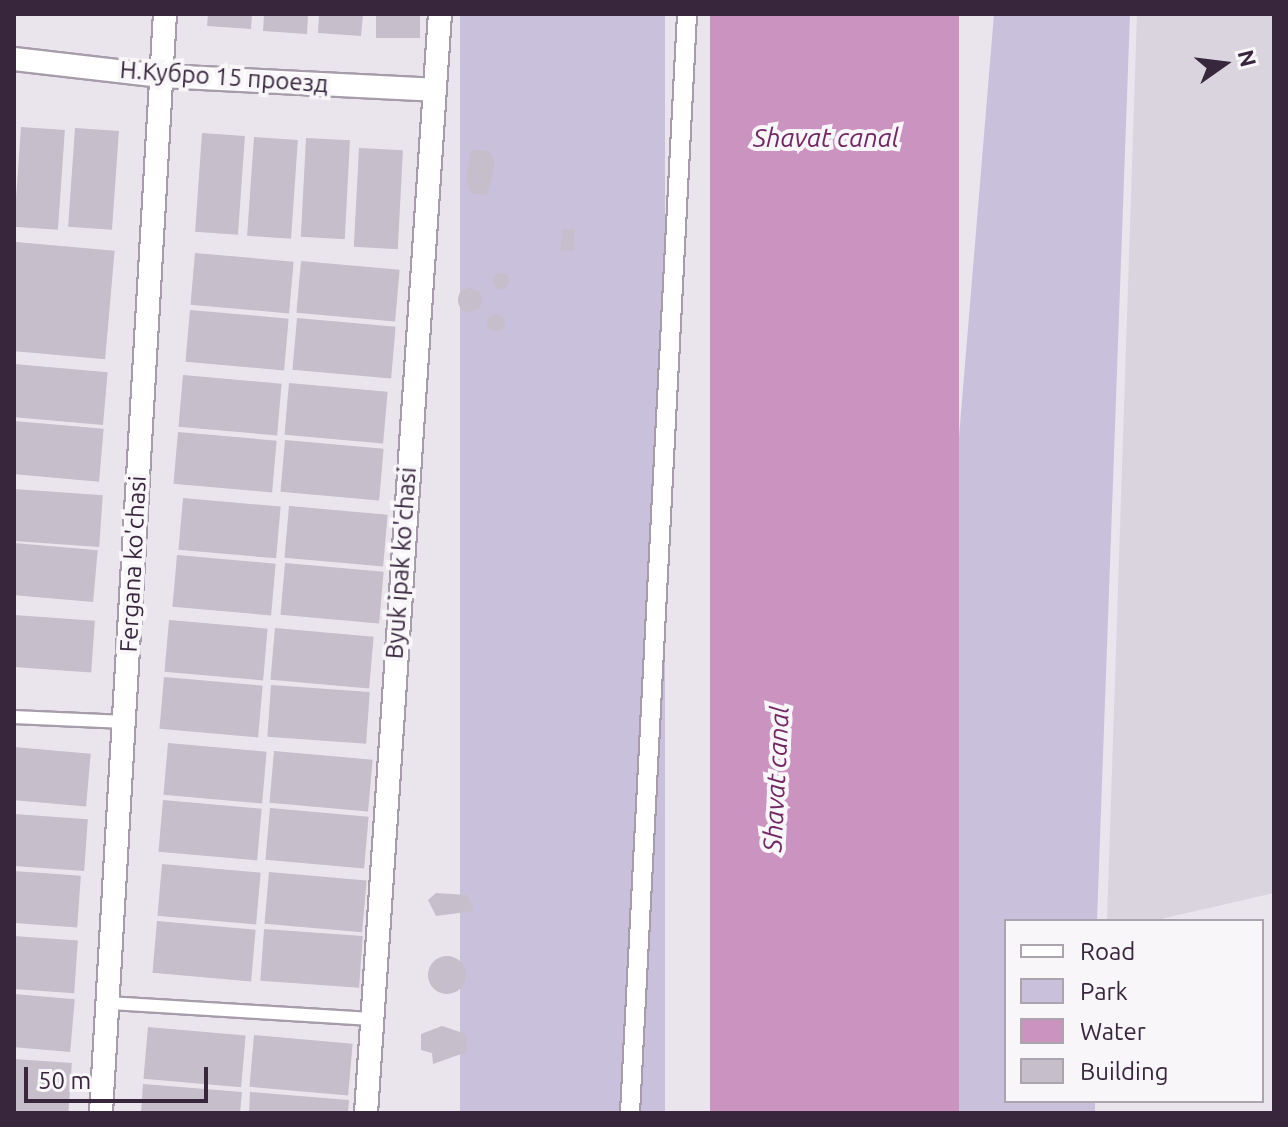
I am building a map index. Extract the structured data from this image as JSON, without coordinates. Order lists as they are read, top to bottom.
{
  "streets": {
    "street": ["Н.Кубро 15 проезд", "Byuk ipak ko'chasi", "Fergana ko'chasi"]
  },
  "crossings": [
    ["Н.Кубро 15 проезд", "Byuk ipak ko'chasi"],
    ["Н.Кубро 15 проезд", "Fergana ko'chasi"]
  ],
  "water": ["Shavat canal"],
  "legend": [
    "Road",
    "Park",
    "Water",
    "Building"
  ],
  "scale_bar": "50 m",
  "north": "right"
}
